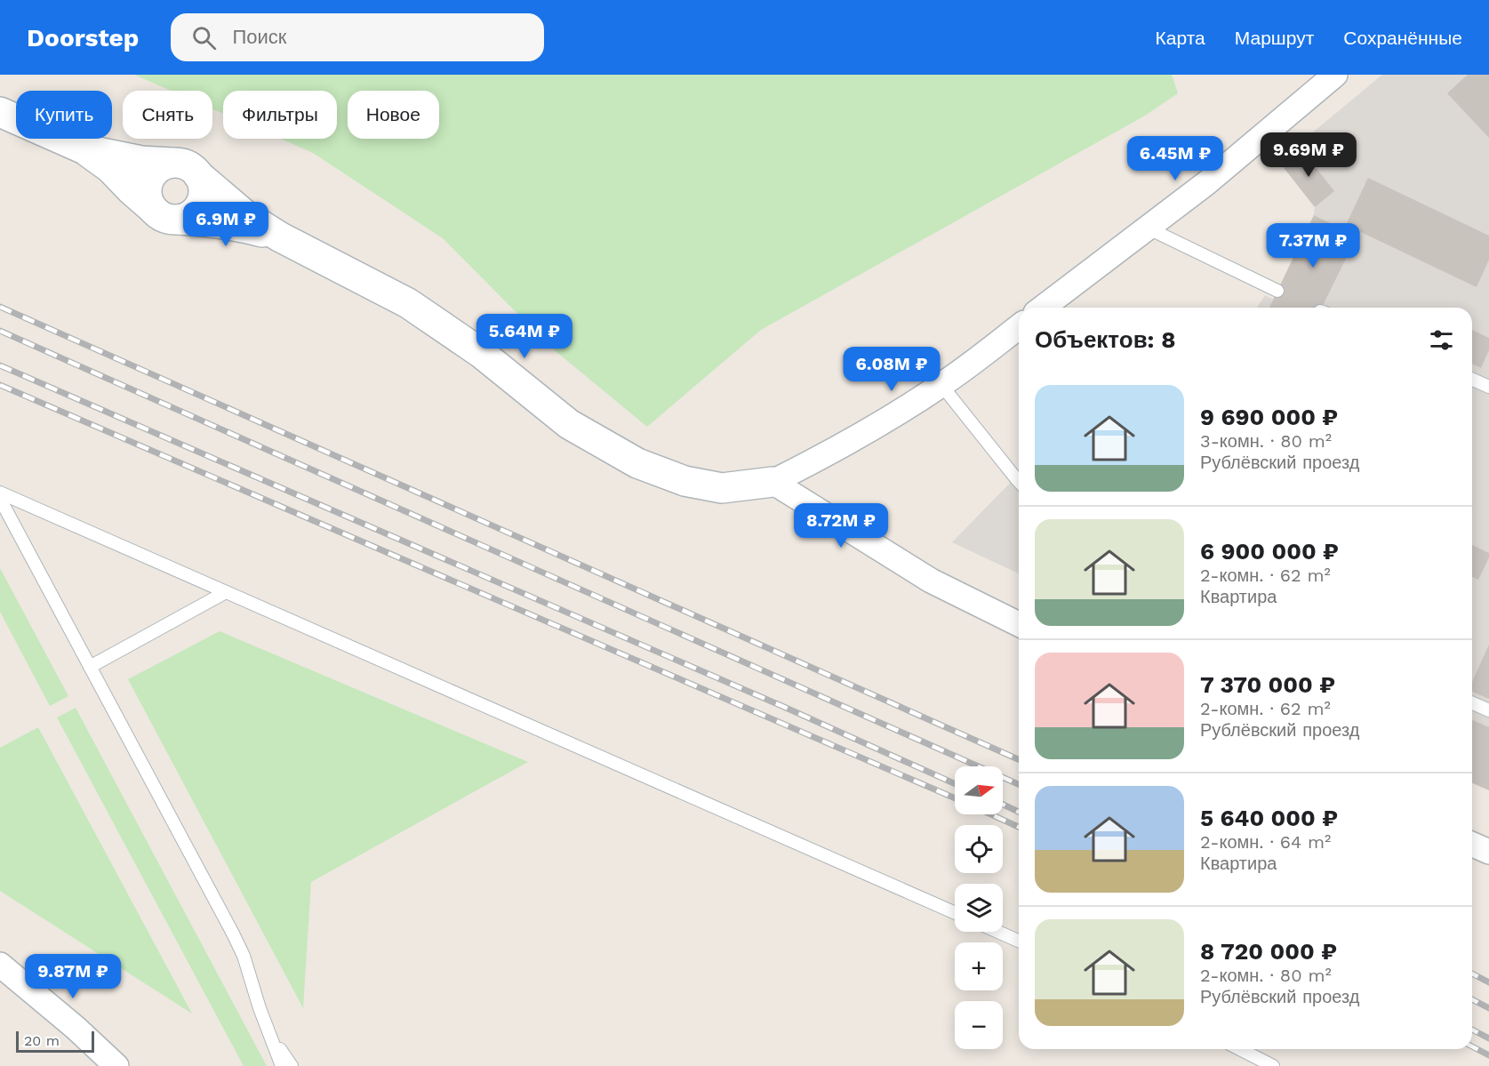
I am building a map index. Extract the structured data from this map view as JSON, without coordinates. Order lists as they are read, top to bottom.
{
  "scale_bar": "20 m",
  "north": "right",
  "page": {
    "header": "Doorstep",
    "search": "Поиск",
    "nav": ["Карта", "Маршрут", "Сохранённые"],
    "chip": [
      "Купить",
      "Снять",
      "Фильтры",
      "Новое"
    ],
    "price": [
      "9.69M ₽",
      "6.45M ₽",
      "6.9M ₽",
      "7.37M ₽",
      "5.64M ₽",
      "6.08M ₽",
      "8.72M ₽",
      "9.87M ₽"
    ],
    "heading": "Объектов: 8",
    "list": [
      {
        "name": "9 690 000 ₽",
        "note": "3-комн. · 80 m² · Рублёвский проезд"
      },
      {
        "name": "6 900 000 ₽",
        "note": "2-комн. · 62 m² · Квартира"
      },
      {
        "name": "7 370 000 ₽",
        "note": "2-комн. · 62 m² · Рублёвский проезд"
      },
      {
        "name": "5 640 000 ₽",
        "note": "2-комн. · 64 m² · Квартира"
      },
      {
        "name": "8 720 000 ₽",
        "note": "2-комн. · 80 m² · Рублёвский проезд"
      }
    ],
    "map_buttons": ["+", "−"],
    "scale": "20 m"
  }
}
